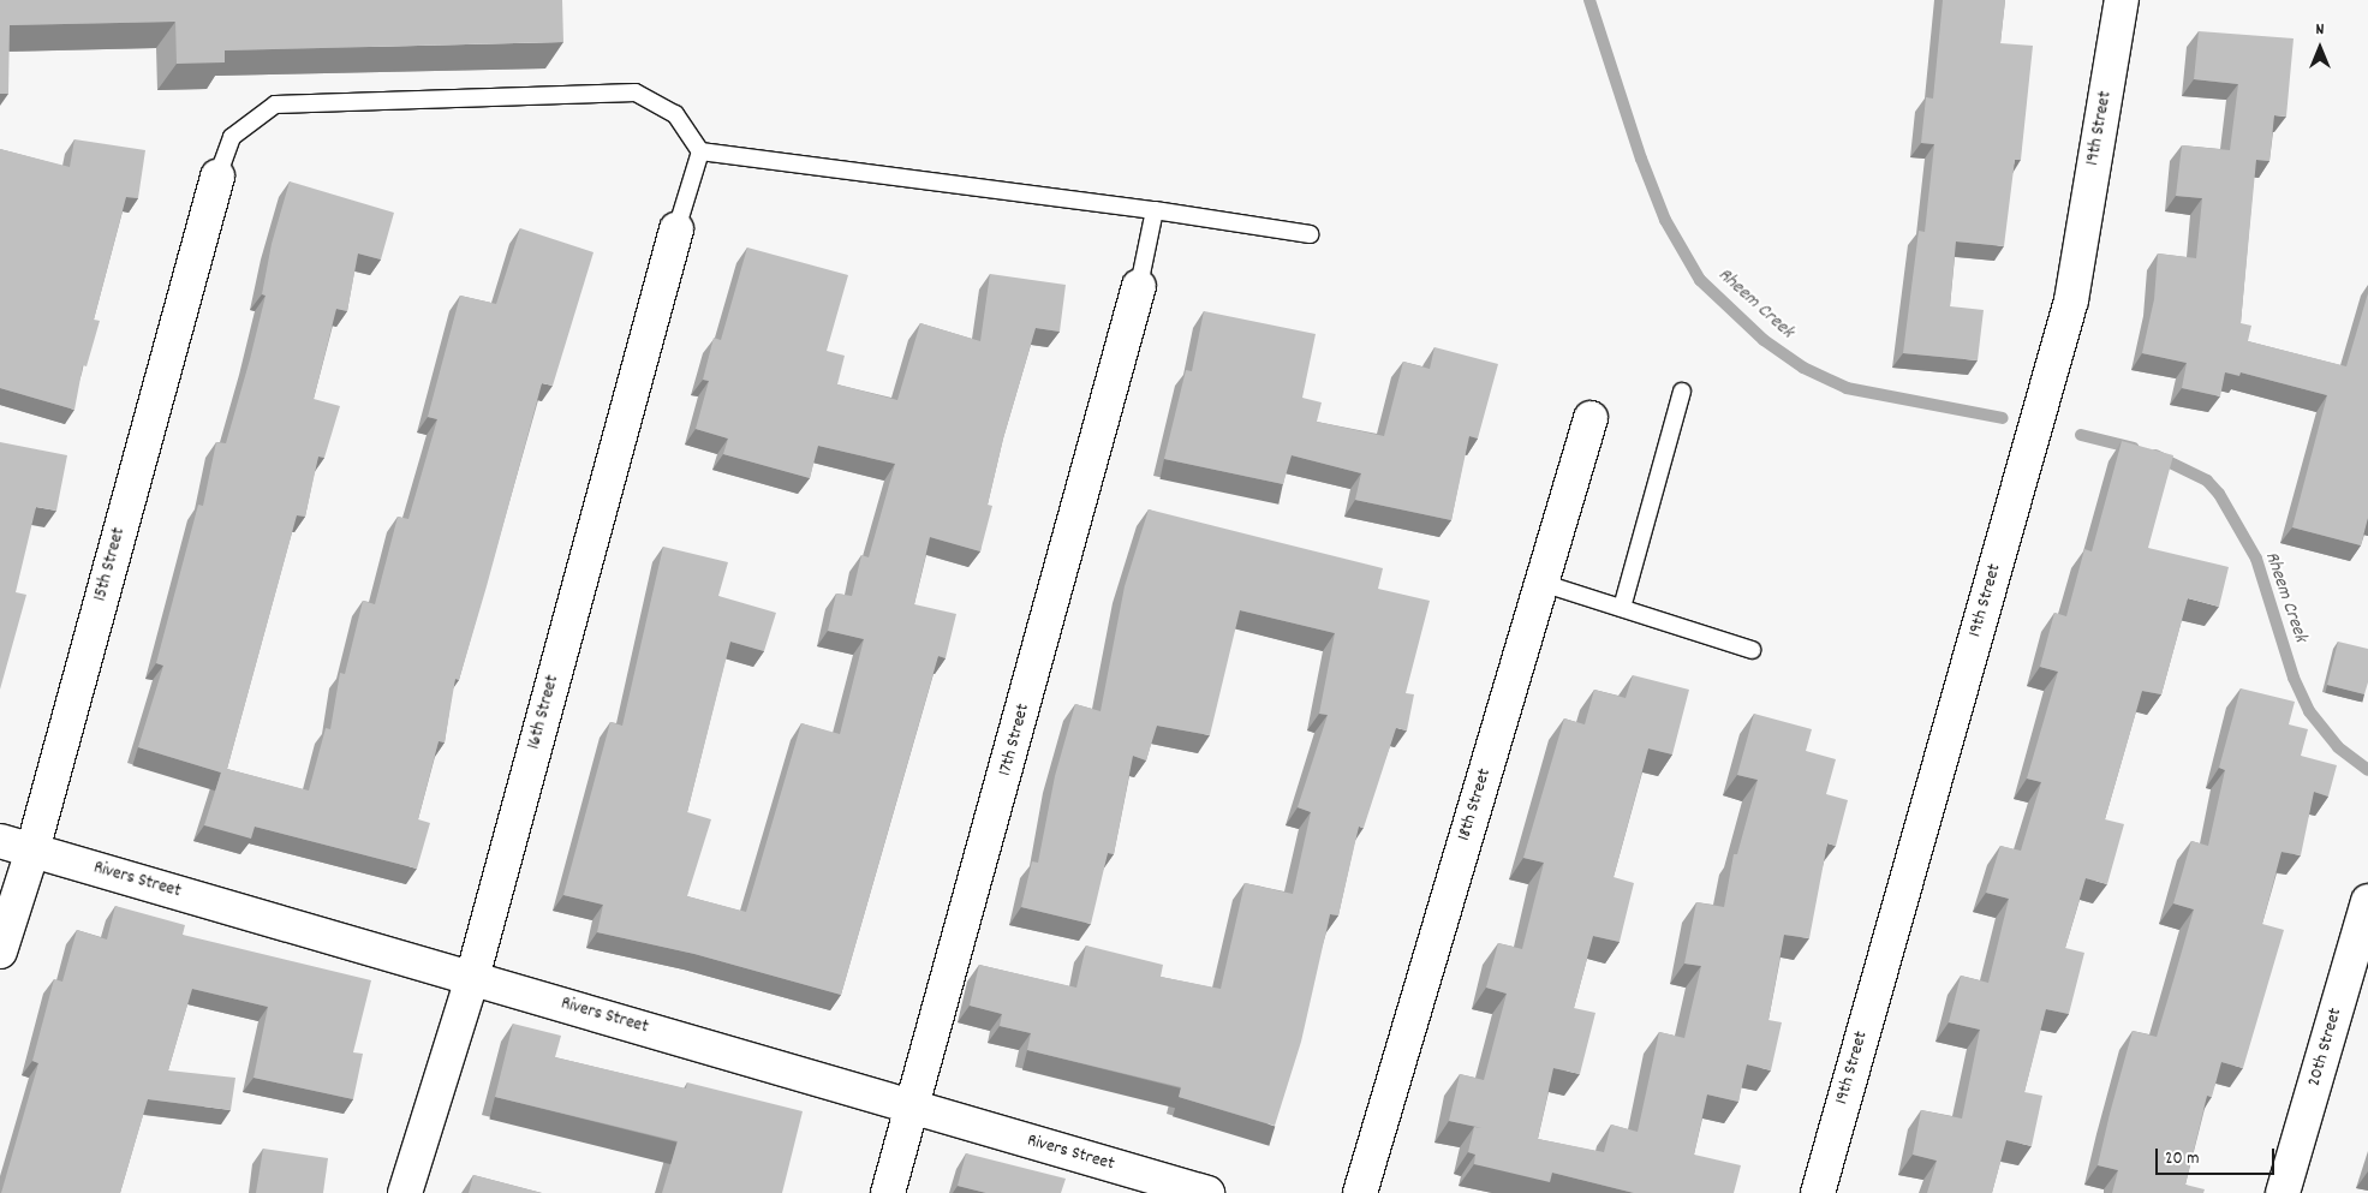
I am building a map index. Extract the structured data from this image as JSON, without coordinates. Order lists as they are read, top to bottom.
{
  "streets": {
    "street": [
      "19th Street",
      "15th Street",
      "16th Street",
      "17th Street",
      "18th Street",
      "Rivers Street",
      "20th Street"
    ]
  },
  "crossings": [
    ["15th Street", "Rivers Street"],
    ["16th Street", "Rivers Street"],
    ["17th Street", "Rivers Street"]
  ],
  "water": ["Rheem Creek"],
  "scale_bar": "20 m",
  "north": "top"
}
